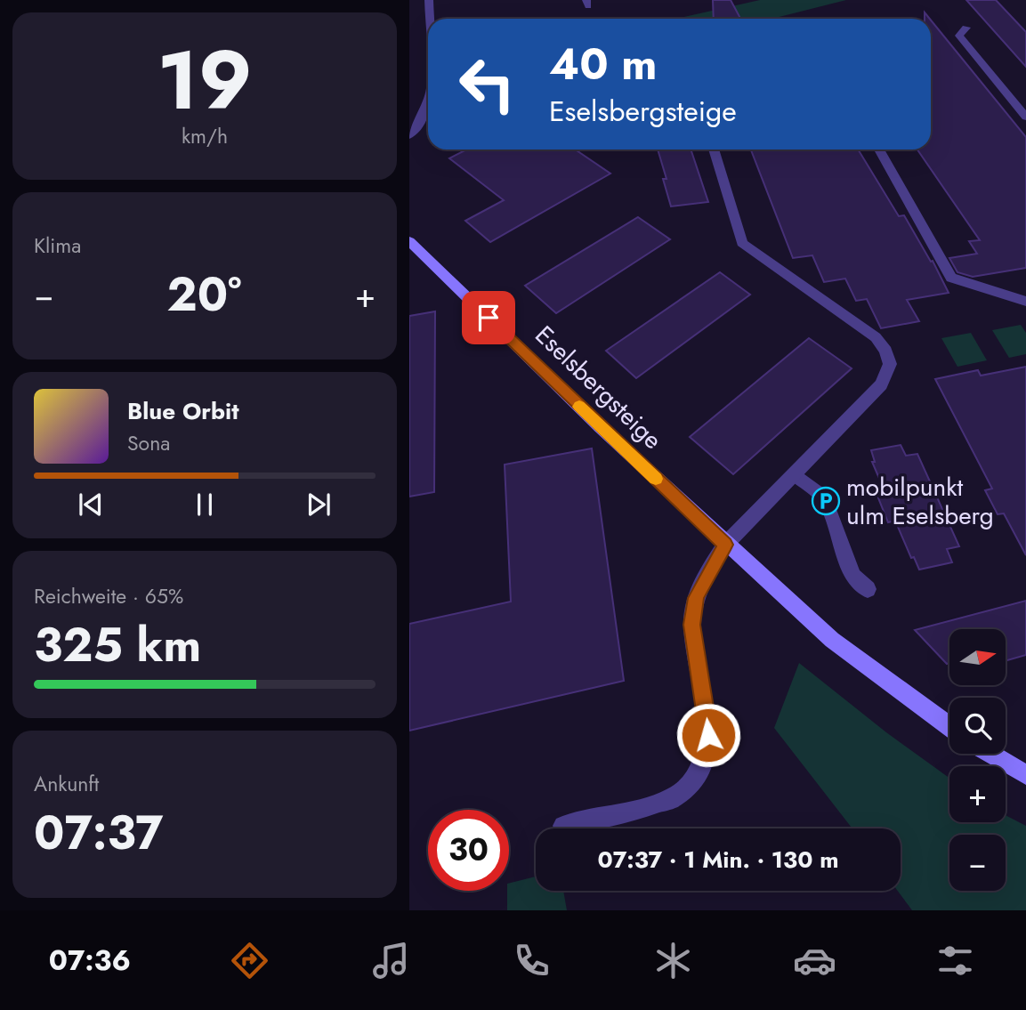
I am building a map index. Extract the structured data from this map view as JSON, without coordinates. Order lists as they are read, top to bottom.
{
  "streets": {
    "street": ["Eselsbergsteige"]
  },
  "places": {
    "parking": ["mobilpunkt ulm Eselsberg"]
  },
  "north": "right",
  "page": {
    "tile": [
      ["19", "km/h"],
      "Klima",
      ["Reichweite · 65%", "325 km"],
      ["Ankunft", "07:37"]
    ],
    "turn": ["40 m", "Eselsbergsteige"],
    "heat": ["−", "20°", "+"],
    "song": ["Blue Orbit", "Sona"],
    "map_buttons": ["+", "−"],
    "limit": "30",
    "trip": "07:37 · 1 Min. · 130 m",
    "tabs": "07:36"
  }
}
